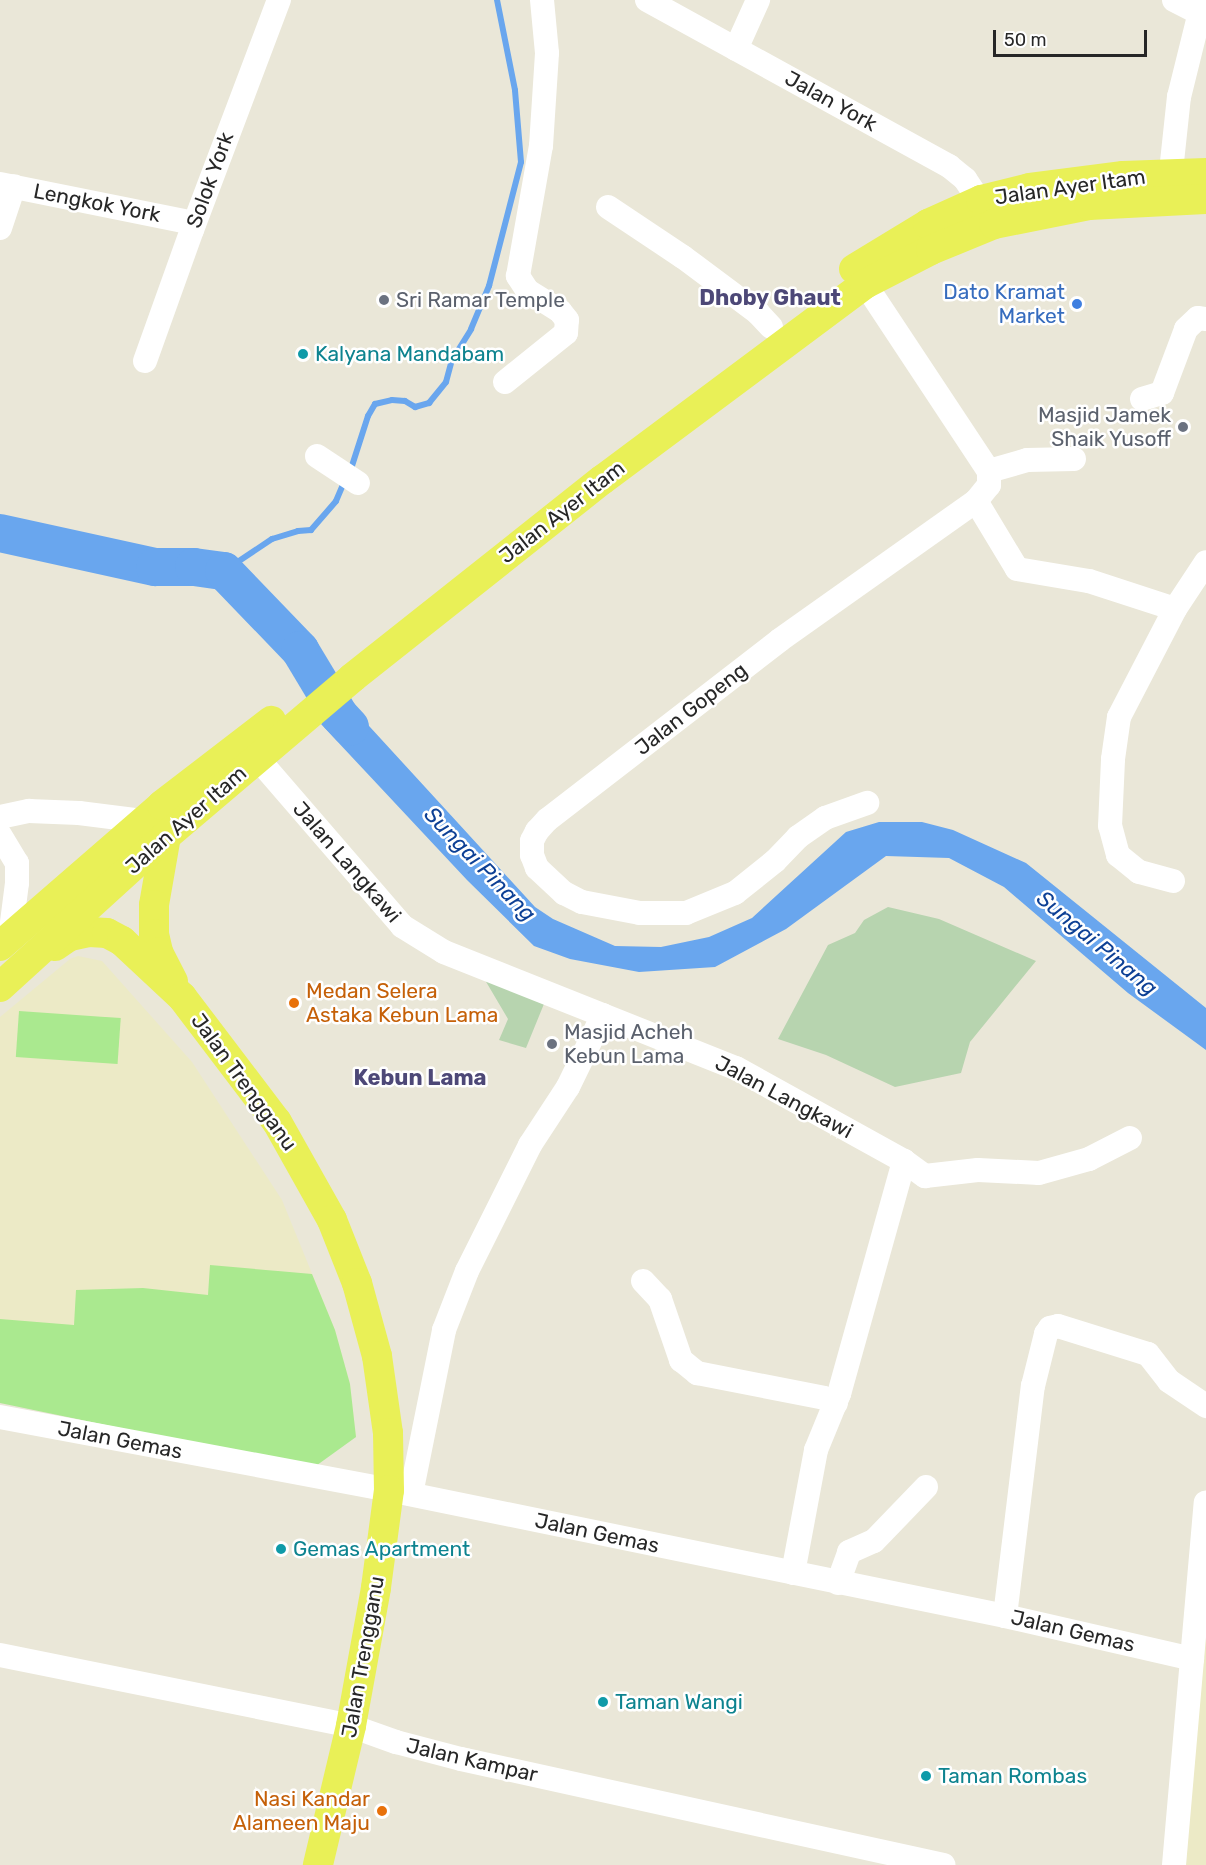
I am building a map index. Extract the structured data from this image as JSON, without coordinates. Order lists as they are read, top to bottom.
{
  "streets": {
    "main road": ["Jalan Ayer Itam", "Jalan Trengganu"],
    "street": [
      "Jalan York",
      "Solok York",
      "Lengkok York",
      "Jalan Gopeng",
      "Jalan Langkawi",
      "Jalan Gemas",
      "Jalan Kampar"
    ]
  },
  "crossings": [
    ["Jalan York", "Jalan Ayer Itam"],
    ["Solok York", "Lengkok York"],
    ["Jalan Ayer Itam", "Jalan Langkawi"],
    ["Jalan Ayer Itam", "Jalan Trengganu"],
    ["Jalan Trengganu", "Jalan Gemas"],
    ["Jalan Trengganu", "Jalan Kampar"]
  ],
  "districts": ["Dhoby Ghaut", "Kebun Lama"],
  "water": ["Sungai Pinang"],
  "places": [
    "Sri Ramar Temple",
    "Dato Kramat Market",
    "Kalyana Mandabam",
    "Masjid Jamek Shaik Yusoff",
    "Medan Selera Astaka Kebun Lama",
    "Masjid Acheh Kebun Lama",
    "Gemas Apartment",
    "Taman Wangi",
    "Taman Rombas",
    "Nasi Kandar Alameen Maju"
  ],
  "scale_bar": "50 m"
}
